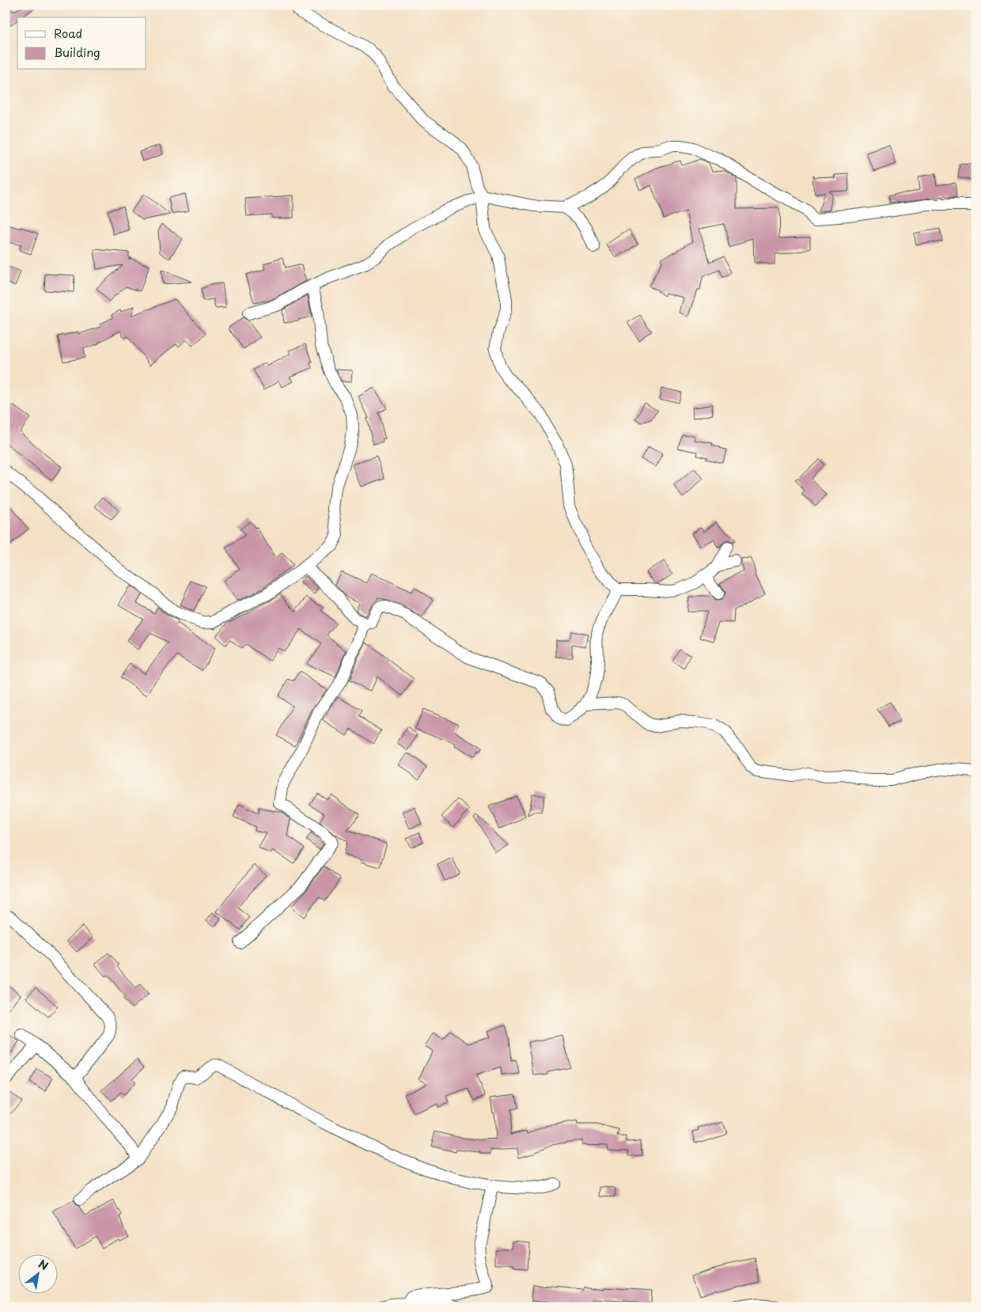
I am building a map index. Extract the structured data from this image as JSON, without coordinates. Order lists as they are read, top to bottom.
{
  "legend": ["Road", "Building"],
  "north": "top right"
}
